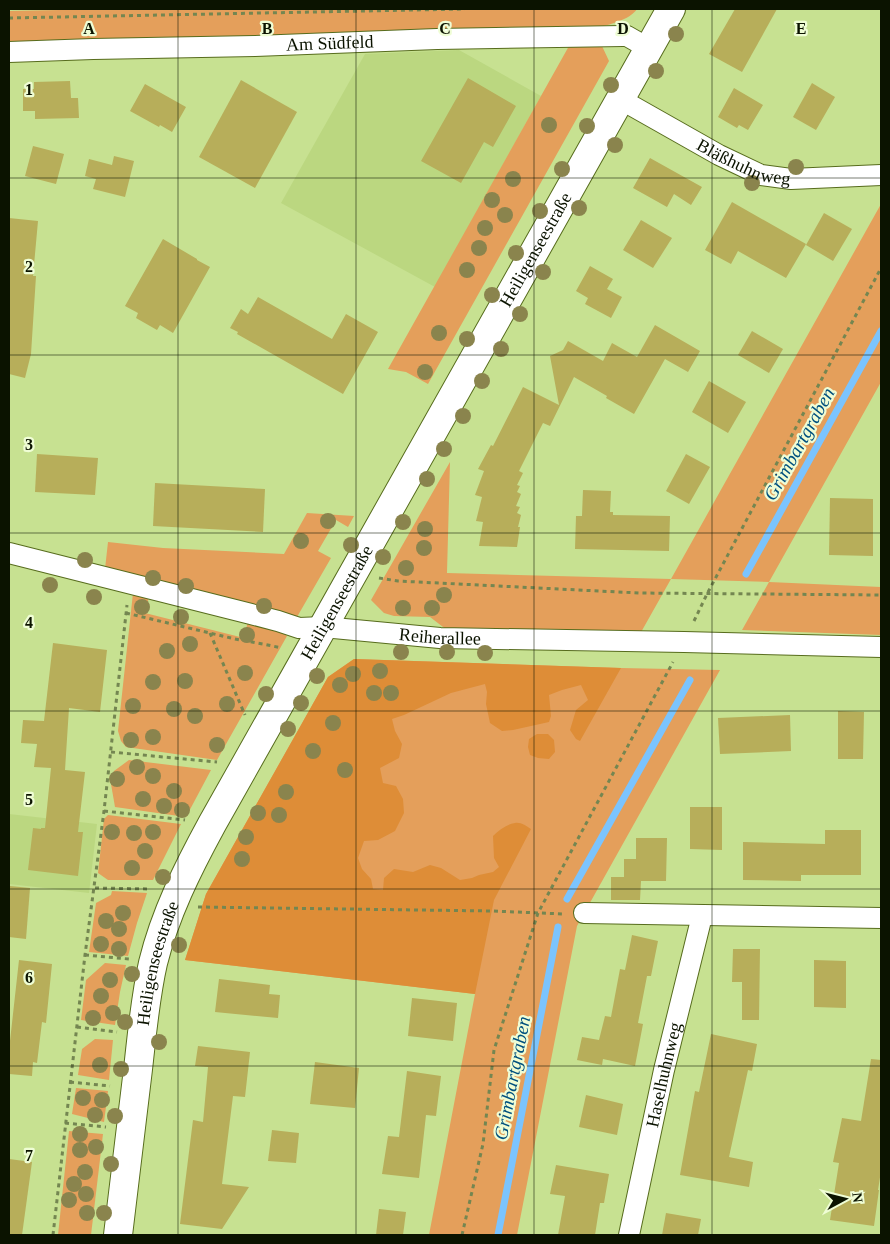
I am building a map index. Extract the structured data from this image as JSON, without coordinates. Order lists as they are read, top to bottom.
{
  "streets": {
    "main road": ["Heiligenseestraße"],
    "street": [
      "Am Südfeld",
      "Bläßhuhnweg",
      "Reiherallee",
      "Haselhuhnweg"
    ]
  },
  "crossings": [
    ["Am Südfeld", "Heiligenseestraße"],
    ["Bläßhuhnweg", "Heiligenseestraße"],
    ["Heiligenseestraße", "Reiherallee"]
  ],
  "water": ["Grimbartgraben"],
  "north": "right",
  "grid": {
    "columns": [
      "A",
      "B",
      "C",
      "D",
      "E"
    ],
    "rows": [
      "1",
      "2",
      "3",
      "4",
      "5",
      "6",
      "7"
    ]
  }
}
